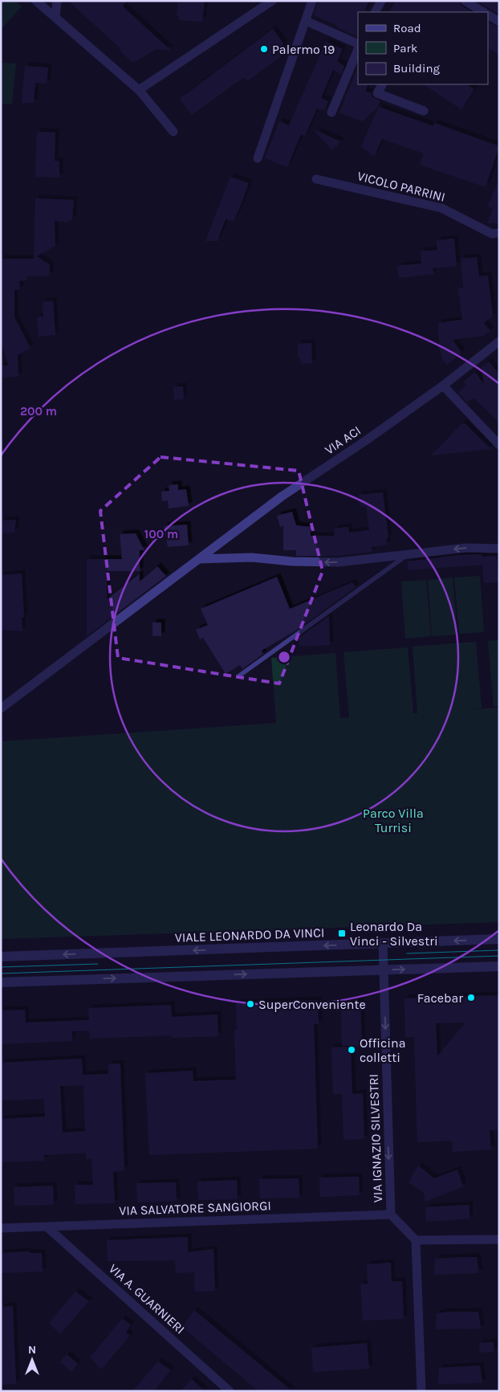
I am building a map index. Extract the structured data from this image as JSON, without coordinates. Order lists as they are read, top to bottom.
{
  "streets": {
    "street": [
      "VICOLO PARRINI",
      "VIA ACI",
      "VIALE LEONARDO DA VINCI",
      "VIA IGNAZIO SILVESTRI",
      "VIA SALVATORE SANGIORGI",
      "VIA A. GUARNIERI"
    ]
  },
  "crossings": [
    ["VIALE LEONARDO DA VINCI", "VIA IGNAZIO SILVESTRI"],
    ["VIA IGNAZIO SILVESTRI", "VIA SALVATORE SANGIORGI"],
    ["VIA SALVATORE SANGIORGI", "VIA A. GUARNIERI"]
  ],
  "one_way": ["VIA IGNAZIO SILVESTRI"],
  "parks": ["Parco Villa Turrisi"],
  "places": {
    "other": [
      "Palermo 19",
      "Facebar",
      "SuperConveniente",
      "Officina colletti"
    ],
    "transit": ["Leonardo Da Vinci - Silvestri"]
  },
  "legend": ["Road", "Park", "Building"],
  "north": "top",
  "rings": ["200 m", "100 m"]
}
